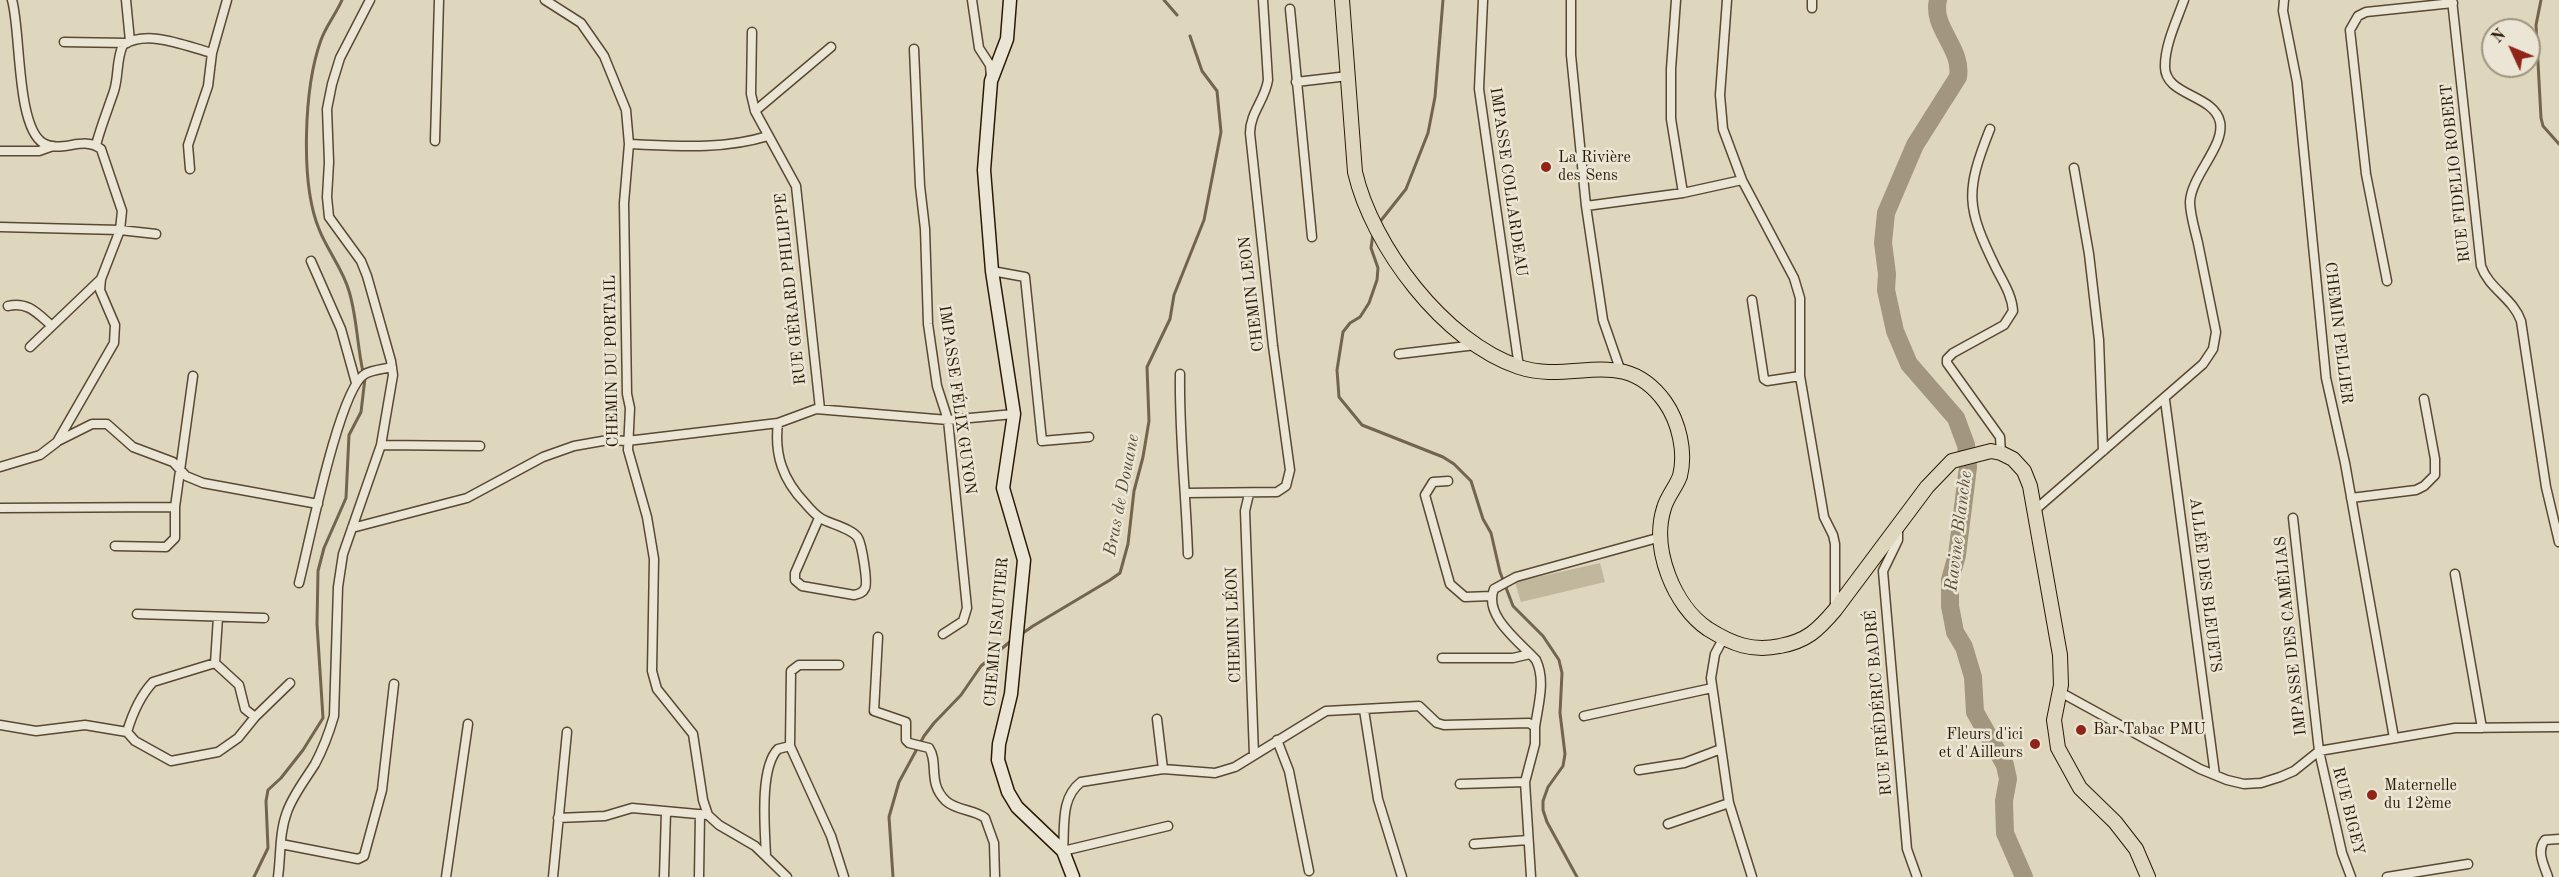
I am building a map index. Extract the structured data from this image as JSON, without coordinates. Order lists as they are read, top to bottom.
{
  "streets": {
    "main road": ["CHEMIN ISAUTIER"],
    "street": [
      "RUE FIDELIO ROBERT",
      "IMPASSE COLLARDEAU",
      "RUE GÉRARD PHILIPPE",
      "CHEMIN LEON",
      "CHEMIN PELLIER",
      "CHEMIN DU PORTAIL",
      "IMPASSE FÉLIX GUYON",
      "ALLÉE DES BLEUETS",
      "CHEMIN LÉON",
      "IMPASSE DES CAMÉLIAS",
      "RUE FRÉDÉRIC BADRÉ",
      "RUE BIGEY"
    ]
  },
  "crossings": [
    ["CHEMIN LEON", "CHEMIN LÉON"],
    ["IMPASSE DES CAMÉLIAS", "RUE BIGEY"]
  ],
  "water": ["Bras de Douane", "Ravine Blanche"],
  "places": [
    "La Rivière des Sens",
    "Bar Tabac PMU",
    "Fleurs d'ici et d'Ailleurs",
    "Maternelle du 12ème"
  ],
  "north": "top left"
}
